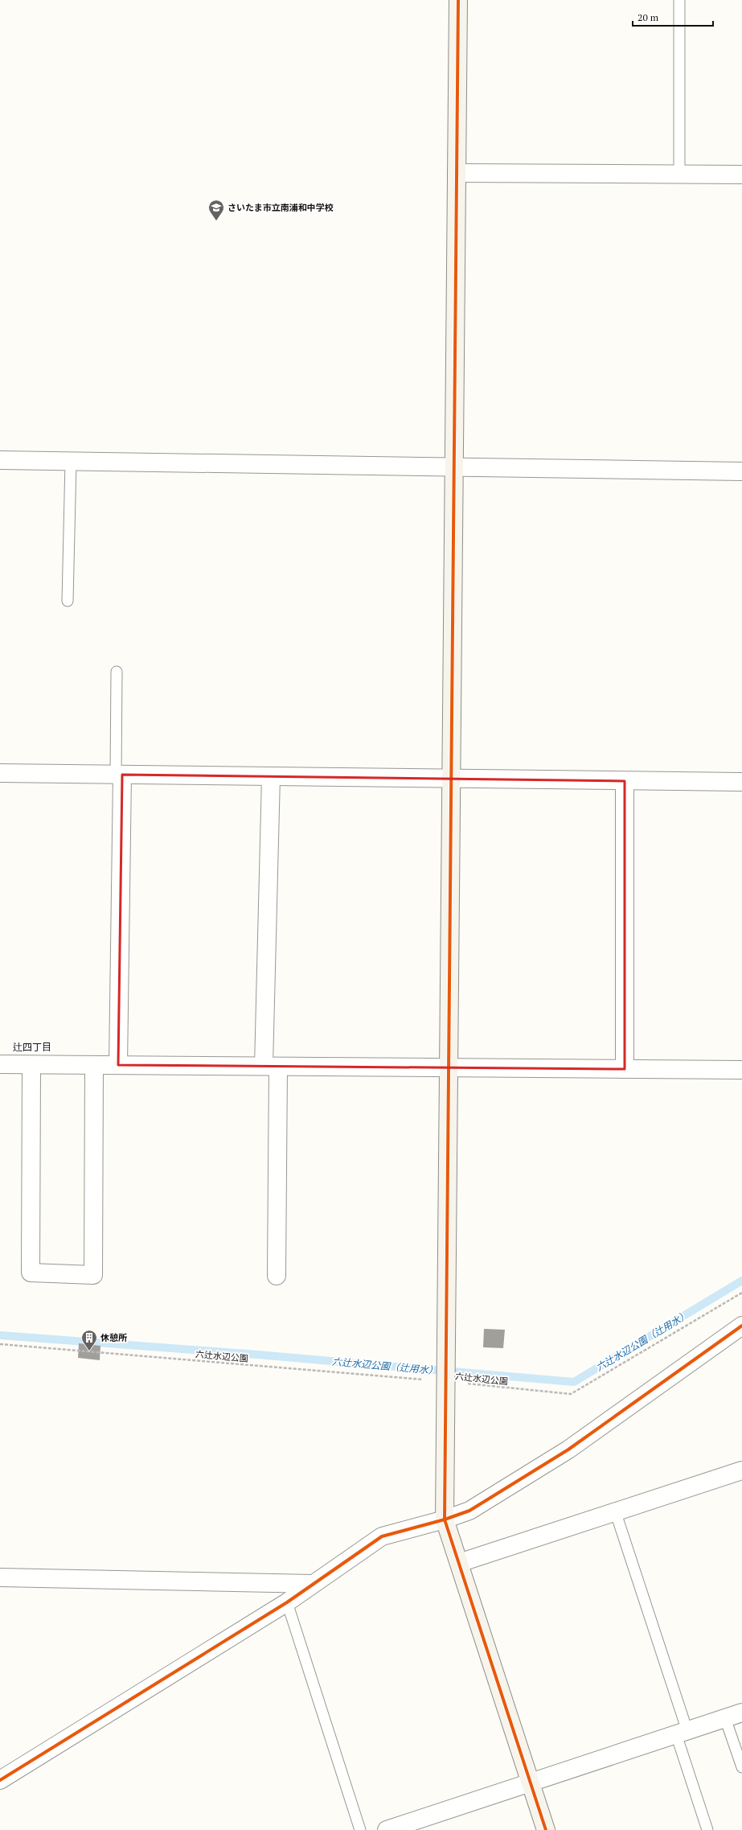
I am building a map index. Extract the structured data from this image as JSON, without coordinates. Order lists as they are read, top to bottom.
{
  "streets": {
    "path": ["六辻水辺公園"]
  },
  "districts": ["辻四丁目"],
  "water": ["六辻水辺公園（辻用水）"],
  "places": {
    "school or university": ["さいたま市立南浦和中学校"],
    "building": ["休憩所"]
  },
  "scale_bar": "20 m"
}
